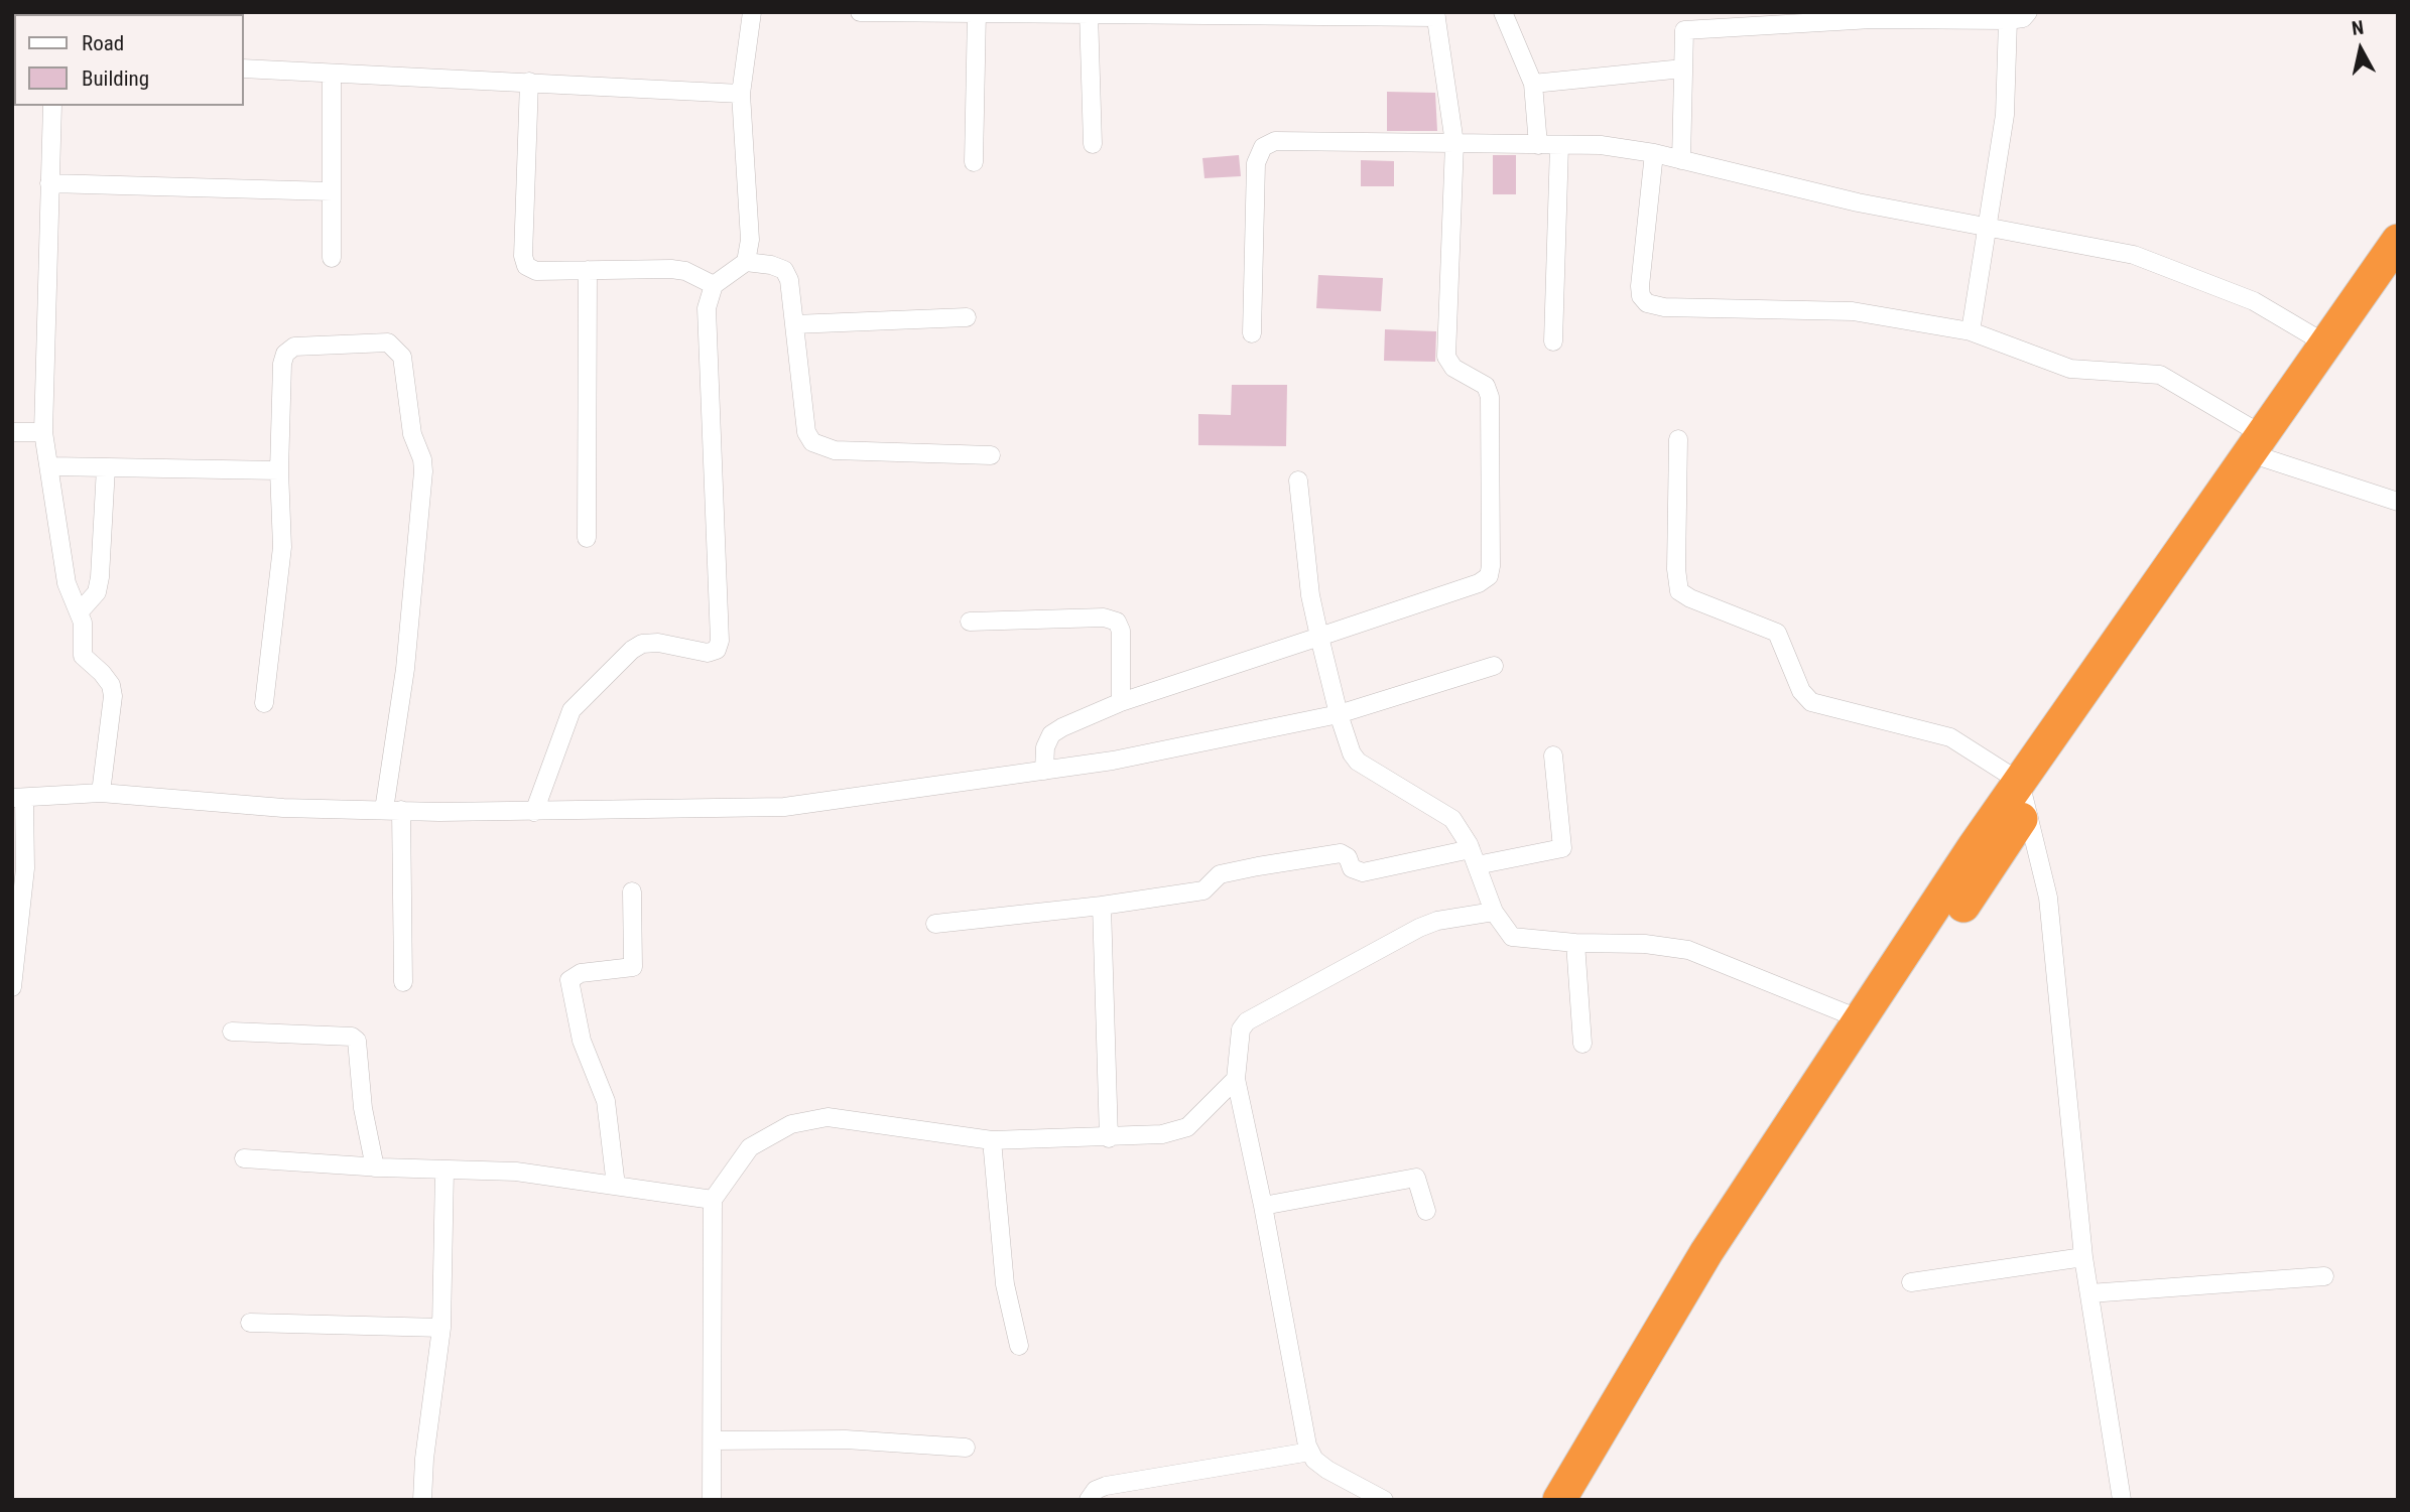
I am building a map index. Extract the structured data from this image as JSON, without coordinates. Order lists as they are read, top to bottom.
{
  "legend": ["Road", "Building"],
  "north": "top"
}
